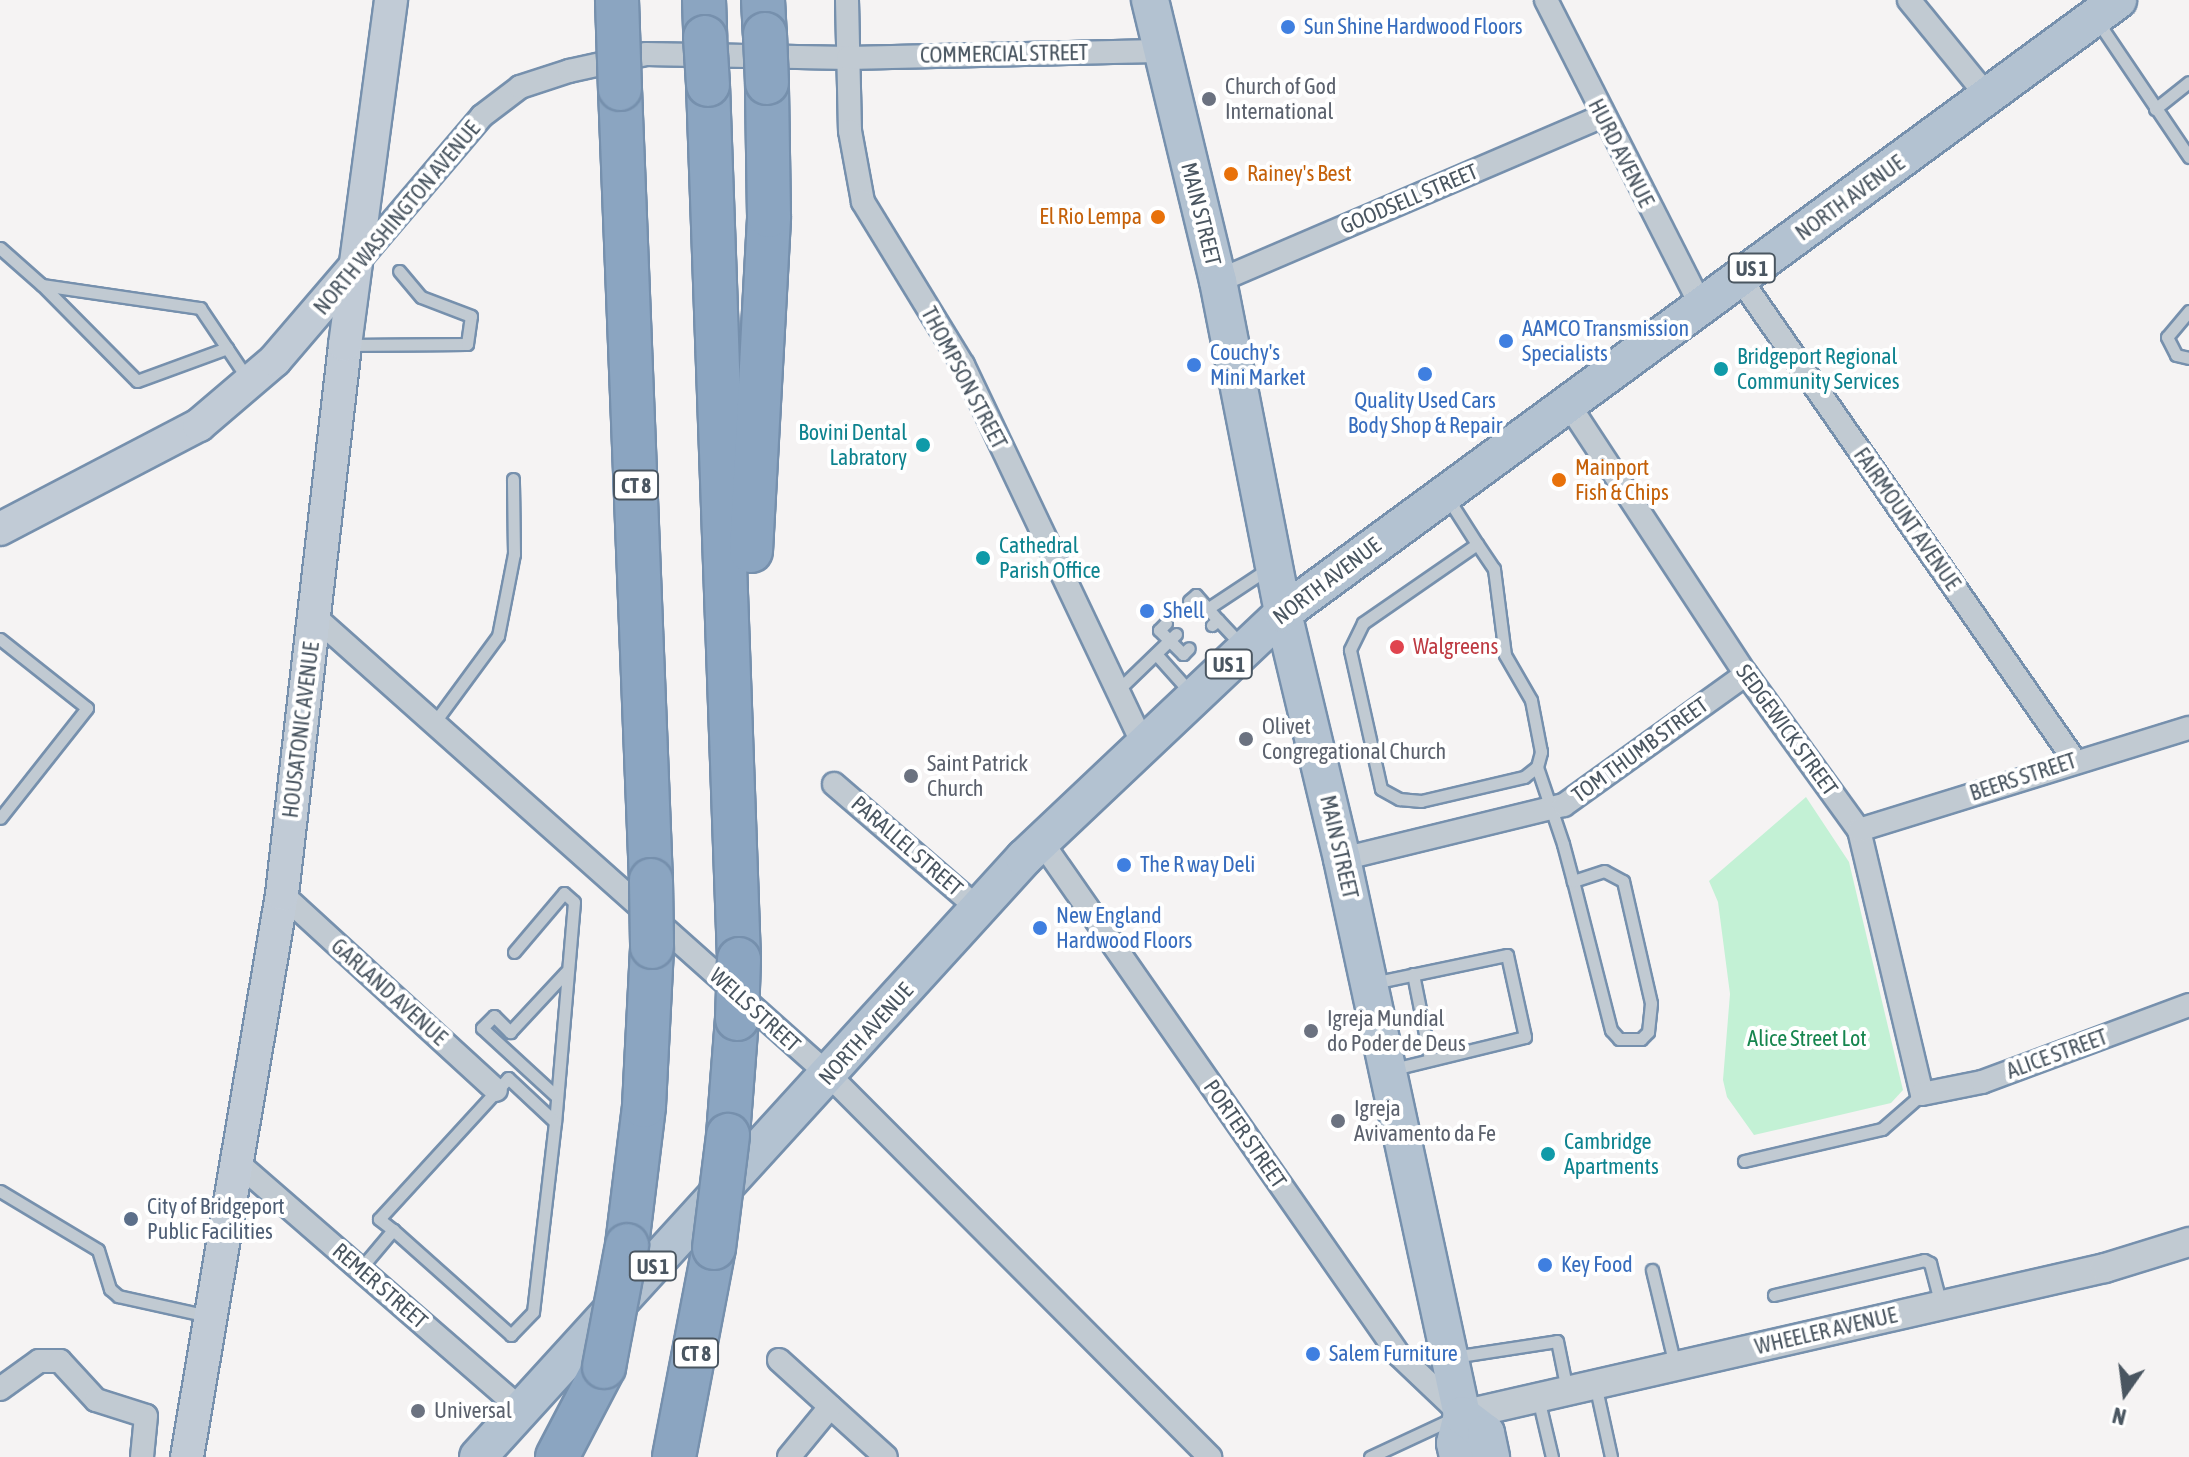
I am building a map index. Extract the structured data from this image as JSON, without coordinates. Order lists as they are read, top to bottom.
{
  "streets": {
    "highway": ["CT 8"],
    "main road": [
      "NORTH AVENUE",
      "MAIN STREET",
      "NORTH WASHINGTON AVENUE",
      "US 1",
      "HOUSATONIC AVENUE"
    ],
    "street": [
      "COMMERCIAL STREET",
      "HURD AVENUE",
      "GOODSELL STREET",
      "THOMPSON STREET",
      "FAIRMOUNT AVENUE",
      "SEDGEWICK STREET",
      "TOM THUMB STREET",
      "BEERS STREET",
      "PARALLEL STREET",
      "GARLAND AVENUE",
      "WELLS STREET",
      "ALICE STREET",
      "PORTER STREET",
      "REMER STREET",
      "WHEELER AVENUE"
    ]
  },
  "crossings": [
    ["COMMERCIAL STREET", "MAIN STREET"],
    ["COMMERCIAL STREET", "NORTH WASHINGTON AVENUE"],
    ["COMMERCIAL STREET", "THOMPSON STREET"],
    ["HURD AVENUE", "NORTH AVENUE"],
    ["HURD AVENUE", "GOODSELL STREET"],
    ["NORTH AVENUE", "MAIN STREET"],
    ["NORTH AVENUE", "THOMPSON STREET"],
    ["NORTH AVENUE", "FAIRMOUNT AVENUE"],
    ["NORTH AVENUE", "SEDGEWICK STREET"],
    ["NORTH AVENUE", "PARALLEL STREET"],
    ["NORTH AVENUE", "WELLS STREET"],
    ["NORTH AVENUE", "PORTER STREET"],
    ["NORTH AVENUE", "REMER STREET"],
    ["GOODSELL STREET", "MAIN STREET"],
    ["MAIN STREET", "TOM THUMB STREET"],
    ["MAIN STREET", "PORTER STREET"],
    ["MAIN STREET", "WHEELER AVENUE"],
    ["NORTH WASHINGTON AVENUE", "THOMPSON STREET"],
    ["NORTH WASHINGTON AVENUE", "HOUSATONIC AVENUE"],
    ["FAIRMOUNT AVENUE", "BEERS STREET"],
    ["HOUSATONIC AVENUE", "GARLAND AVENUE"],
    ["HOUSATONIC AVENUE", "WELLS STREET"],
    ["HOUSATONIC AVENUE", "REMER STREET"],
    ["SEDGEWICK STREET", "TOM THUMB STREET"],
    ["SEDGEWICK STREET", "BEERS STREET"],
    ["SEDGEWICK STREET", "ALICE STREET"],
    ["PORTER STREET", "WHEELER AVENUE"]
  ],
  "parks": ["Alice Street Lot"],
  "places": [
    "Sun Shine Hardwood Floors",
    "Church of God International",
    "Rainey's Best",
    "El Rio Lempa",
    "AAMCO Transmission Specialists",
    "Couchy's Mini Market",
    "Bridgeport Regional Community Services",
    "Quality Used Cars Body Shop & Repair",
    "Bovini Dental Labratory",
    "Mainport Fish & Chips",
    "Cathedral Parish Office",
    "Shell",
    "Walgreens",
    "Olivet Congregational Church",
    "Saint Patrick Church",
    "The R way Deli",
    "New England Hardwood Floors",
    "Igreja Mundial do Poder de Deus",
    "Igreja Avivamento da Fe",
    "Cambridge Apartments",
    "City of Bridgeport Public Facilities",
    "Key Food",
    "Salem Furniture",
    "Universal"
  ],
  "north": "bottom"
}
